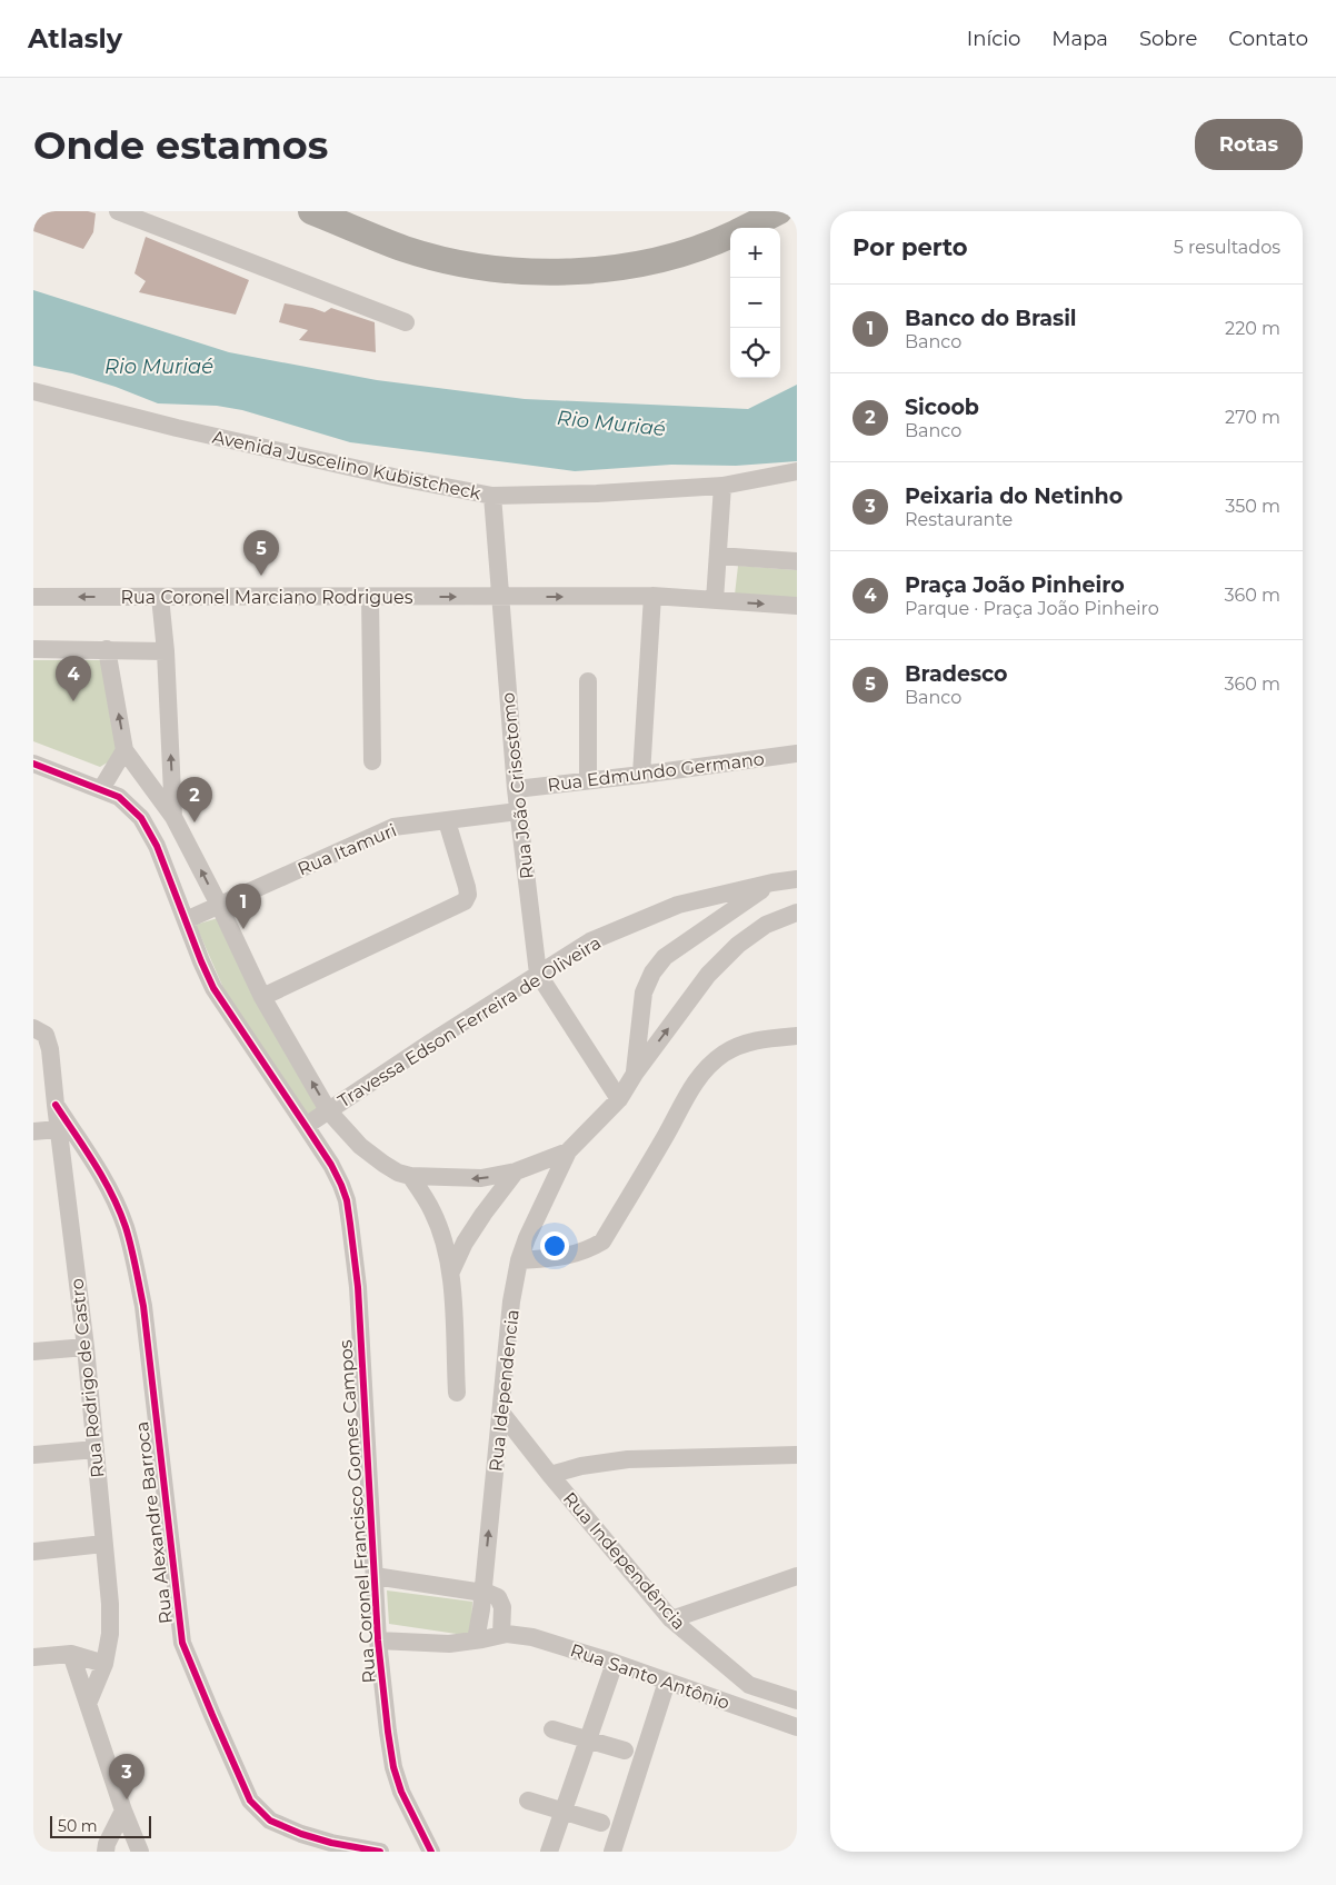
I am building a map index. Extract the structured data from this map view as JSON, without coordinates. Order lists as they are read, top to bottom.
{
  "streets": {
    "street": [
      "Avenida Juscelino Kubistcheck",
      "Rua Coronel Marciano Rodrigues",
      "Rua Edmundo Germano",
      "Rua João Crisostomo",
      "Rua Itamuri",
      "Travessa Edson Ferreira de Oliveira",
      "Rua Rodrigo de Castro",
      "Rua Idependencia",
      "Rua Coronel Francisco Gomes Campos",
      "Rua Alexandre Barroca",
      "Rua Independência",
      "Rua Santo Antônio"
    ]
  },
  "crossings": [
    ["Avenida Juscelino Kubistcheck", "Rua João Crisostomo"],
    ["Rua Coronel Marciano Rodrigues", "Rua João Crisostomo"],
    ["Rua Edmundo Germano", "Rua João Crisostomo"],
    ["Rua João Crisostomo", "Rua Itamuri"],
    ["Rua João Crisostomo", "Travessa Edson Ferreira de Oliveira"],
    ["Rua Itamuri", "Rua Coronel Francisco Gomes Campos"],
    ["Travessa Edson Ferreira de Oliveira", "Rua Coronel Francisco Gomes Campos"],
    ["Rua Rodrigo de Castro", "Rua Alexandre Barroca"],
    ["Rua Idependencia", "Rua Independência"],
    ["Rua Idependencia", "Rua Santo Antônio"],
    ["Rua Coronel Francisco Gomes Campos", "Rua Santo Antônio"]
  ],
  "one_way": ["Rua Idependencia"],
  "water": ["Rio Muriaé"],
  "scale_bar": "50 m",
  "page": {
    "header": "Atlasly",
    "nav": [
      "Início",
      "Mapa",
      "Sobre",
      "Contato"
    ],
    "buttons": "Rotas",
    "title": "Onde estamos",
    "heading": ["Por perto", "5 resultados"],
    "map_buttons": ["+", "−"],
    "list": [
      {
        "mark": "1",
        "name": "Banco do Brasil",
        "note": "Banco",
        "value": "220 m"
      },
      {
        "mark": "2",
        "name": "Sicoob",
        "note": "Banco",
        "value": "270 m"
      },
      {
        "mark": "3",
        "name": "Peixaria do Netinho",
        "note": "Restaurante",
        "value": "350 m"
      },
      {
        "mark": "4",
        "name": "Praça João Pinheiro",
        "note": "Parque · Praça João Pinheiro",
        "value": "360 m"
      },
      {
        "mark": "5",
        "name": "Bradesco",
        "note": "Banco",
        "value": "360 m"
      }
    ],
    "pins": [
      "5",
      "4",
      "2",
      "1",
      "3"
    ],
    "scale": "50 m"
  }
}
